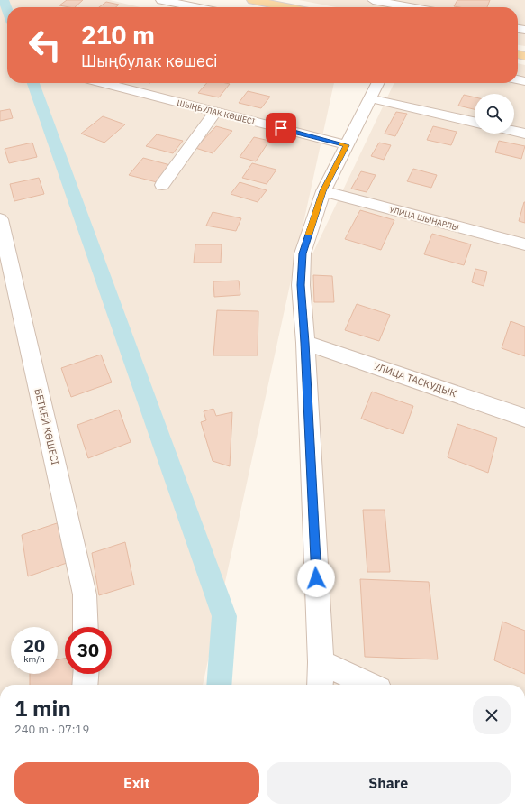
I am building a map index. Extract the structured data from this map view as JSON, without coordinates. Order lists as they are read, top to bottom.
{
  "streets": {
    "street": [
      "ШЫҢБУЛАК КӨШЕСІ",
      "УЛИЦА ШЫНАРЛЫ",
      "УЛИЦА ТАСКУДЫК",
      "БЕТКЕЙ КӨШЕСІ"
    ]
  },
  "page": {
    "turn": ["210 m", "Шыңбулак көшесі"],
    "speed": "20 km/h",
    "limit": "30",
    "heading": ["1 min", "240 m · 07:19"],
    "buttons": ["Exit", "Share"]
  }
}
